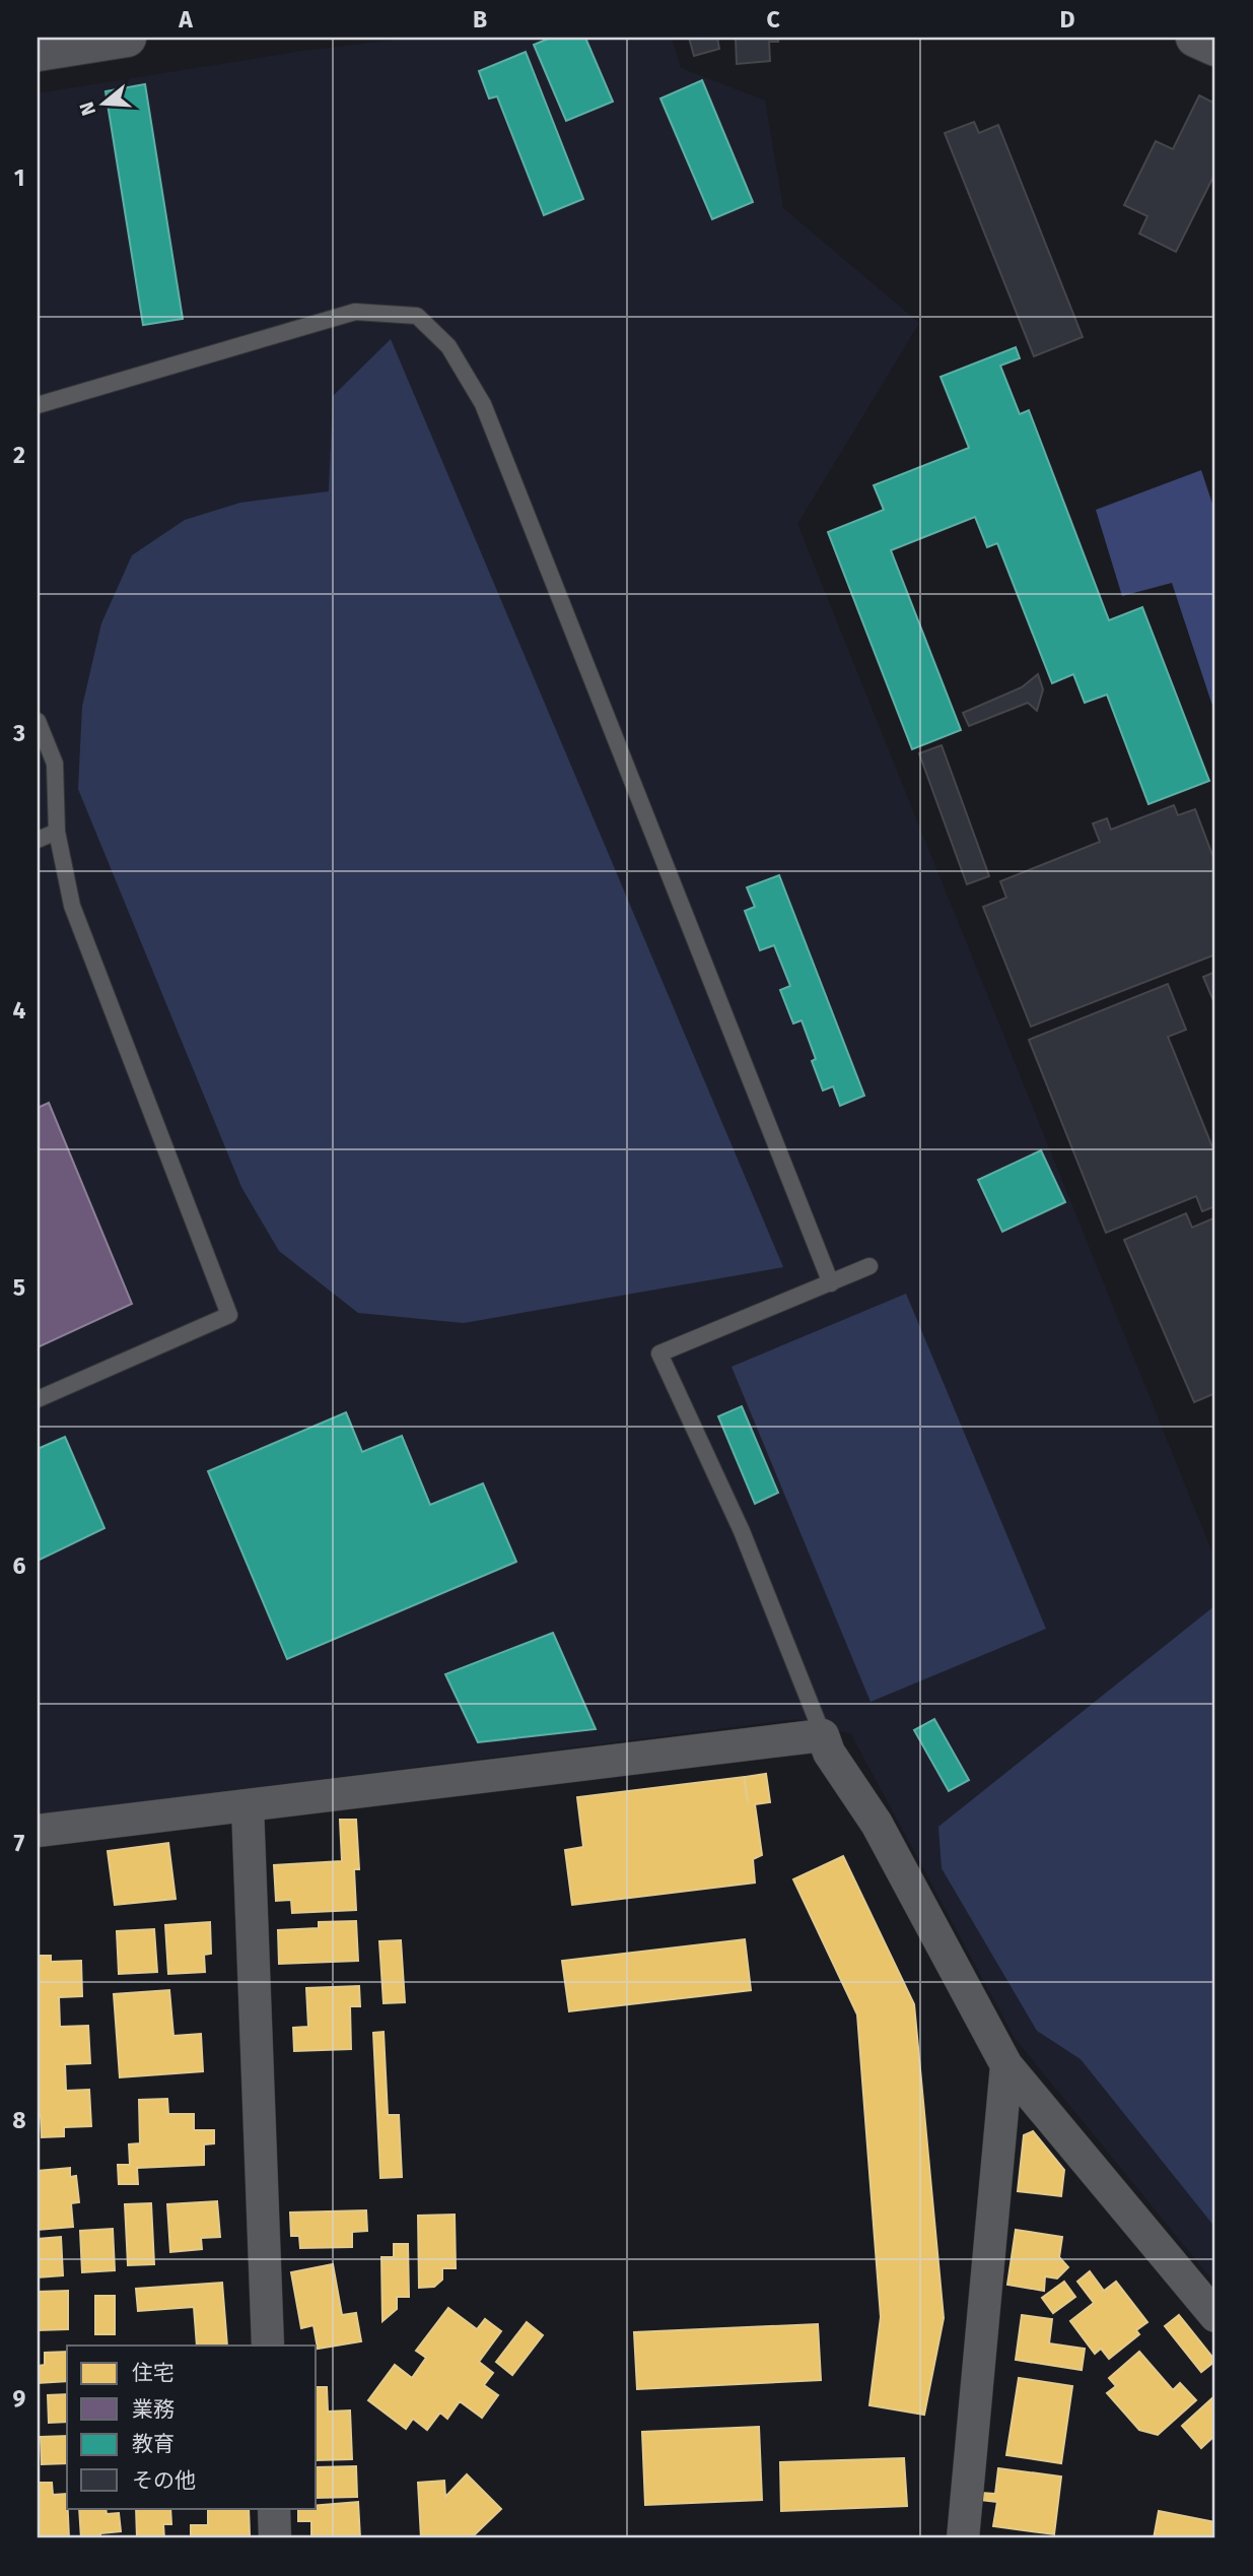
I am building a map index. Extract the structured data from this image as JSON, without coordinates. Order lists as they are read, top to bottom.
{
  "legend": [
    "住宅",
    "業務",
    "教育",
    "その他"
  ],
  "north": "left",
  "grid": {
    "columns": [
      "A",
      "B",
      "C",
      "D"
    ],
    "rows": [
      "1",
      "2",
      "3",
      "4",
      "5",
      "6",
      "7",
      "8",
      "9"
    ]
  }
}
